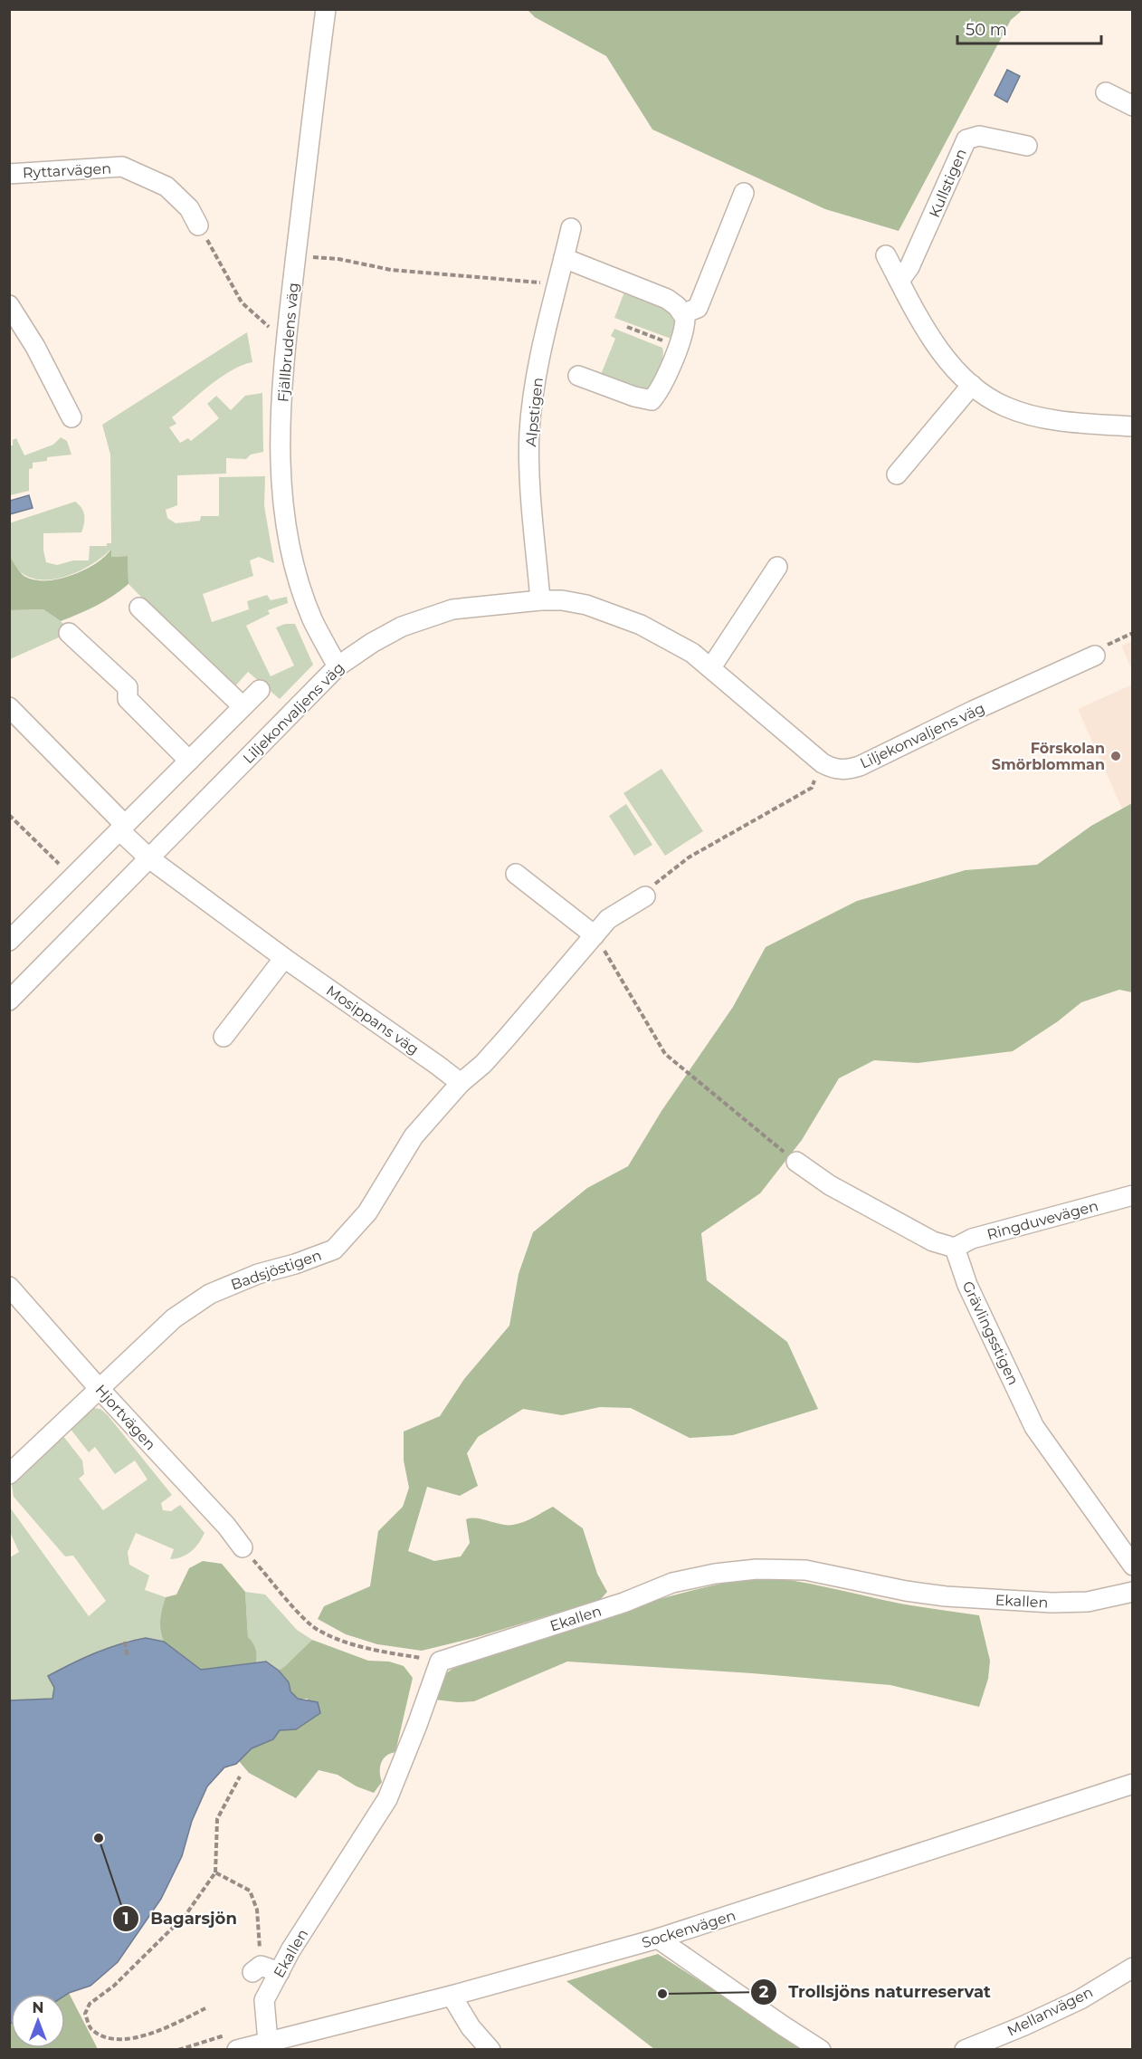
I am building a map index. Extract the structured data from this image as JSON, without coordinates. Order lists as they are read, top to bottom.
{
  "streets": {
    "street": [
      "Ryttarvägen",
      "Kullstigen",
      "Fjällbrudens väg",
      "Alpstigen",
      "Liljekonvaljens väg",
      "Mosippans väg",
      "Ringduvevägen",
      "Badsjöstigen",
      "Grävlingsstigen",
      "Hjortvägen",
      "Ekallen",
      "Sockenvägen",
      "Mellanvägen"
    ]
  },
  "crossings": [
    ["Fjällbrudens väg", "Liljekonvaljens väg"],
    ["Alpstigen", "Liljekonvaljens väg"],
    ["Liljekonvaljens väg", "Mosippans väg"],
    ["Mosippans väg", "Badsjöstigen"],
    ["Ringduvevägen", "Grävlingsstigen"],
    ["Badsjöstigen", "Hjortvägen"],
    ["Ekallen", "Sockenvägen"]
  ],
  "places": ["Förskolan Smörblomman", "Bagarsjön", "Trollsjöns naturreservat"],
  "scale_bar": "50 m",
  "north": "top"
}
